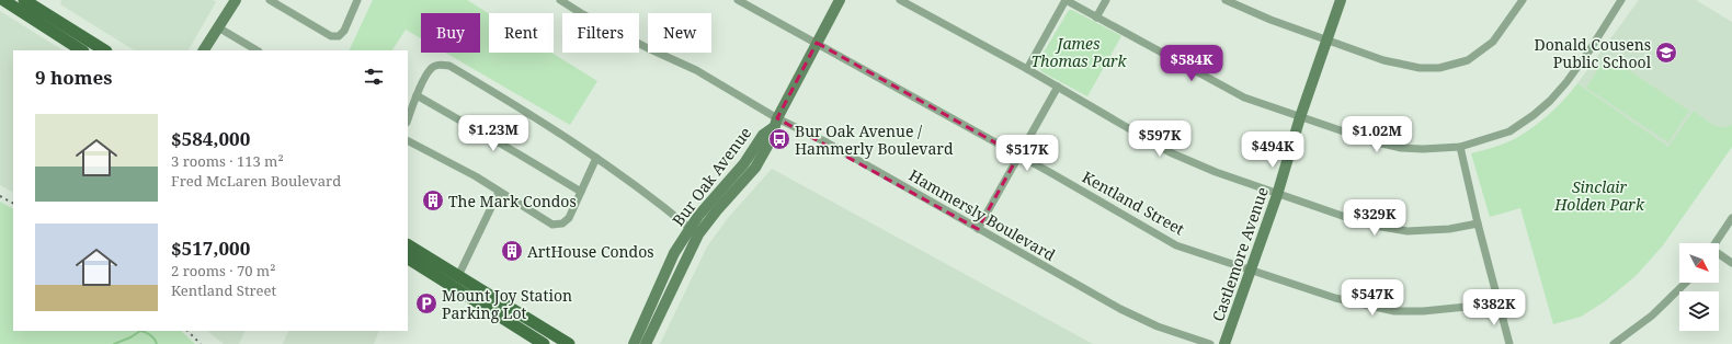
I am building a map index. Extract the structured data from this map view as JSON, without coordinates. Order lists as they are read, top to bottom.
{
  "streets": {
    "street": [
      "Bur Oak Avenue",
      "Kentland Street",
      "Hammersly Boulevard",
      "Castlemore Avenue"
    ]
  },
  "crossings": [
    ["Bur Oak Avenue", "Kentland Street"],
    ["Bur Oak Avenue", "Hammersly Boulevard"],
    ["Kentland Street", "Castlemore Avenue"]
  ],
  "parks": ["James Thomas Park", "Sinclair Holden Park"],
  "places": {
    "school or university": ["Donald Cousens Public School"],
    "bus stop": ["Bur Oak Avenue / Hammerly Boulevard"],
    "building": ["The Mark Condos", "ArtHouse Condos"],
    "parking": ["Mount Joy Station Parking Lot"]
  },
  "north": "bottom right",
  "page": {
    "chip": [
      "Buy",
      "Rent",
      "Filters",
      "New"
    ],
    "price": [
      "$584K",
      "$1.23M",
      "$1.02M",
      "$597K",
      "$494K",
      "$517K",
      "$329K",
      "$547K",
      "$382K"
    ],
    "heading": "9 homes",
    "list": [
      {
        "name": "$584,000",
        "note": "3 rooms · 113 m² · Fred McLaren Boulevard"
      },
      {
        "name": "$517,000",
        "note": "2 rooms · 70 m² · Kentland Street"
      }
    ]
  }
}
